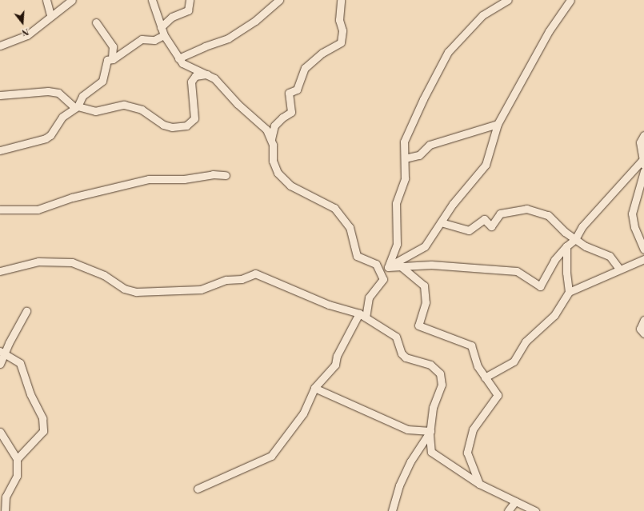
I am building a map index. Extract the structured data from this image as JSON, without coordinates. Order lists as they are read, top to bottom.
{
  "north": "bottom"
}
